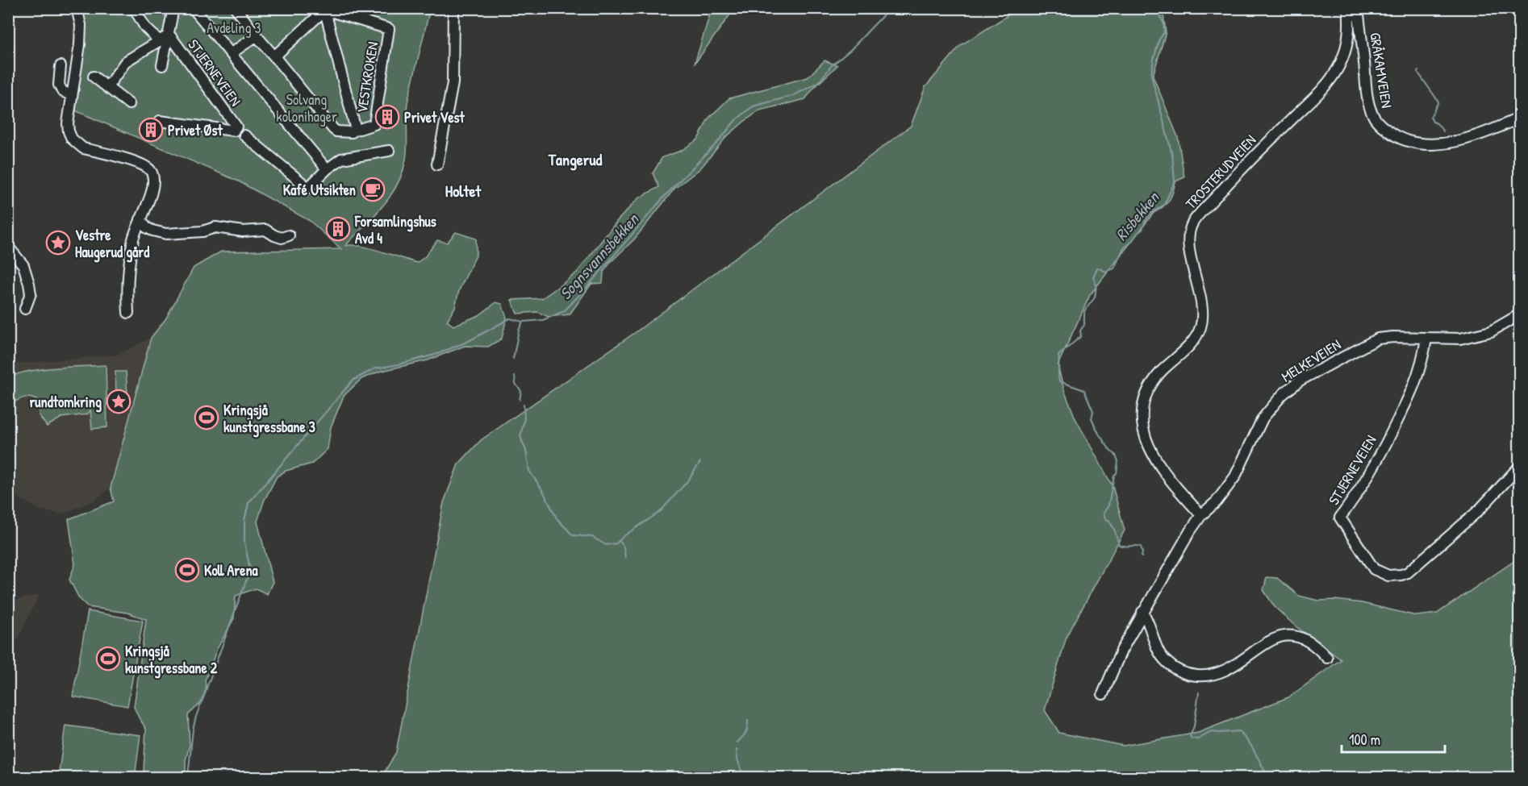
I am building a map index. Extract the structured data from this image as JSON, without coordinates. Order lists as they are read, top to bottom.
{
  "streets": {
    "street": [
      "GRÅKAMVEIEN",
      "STJERNEVEIEN",
      "VESTKROKEN",
      "TROSTERUDVEIEN",
      "MELKEVEIEN"
    ]
  },
  "crossings": [
    ["GRÅKAMVEIEN", "TROSTERUDVEIEN"],
    ["STJERNEVEIEN", "MELKEVEIEN"],
    ["TROSTERUDVEIEN", "MELKEVEIEN"]
  ],
  "districts": ["Tangerud", "Holtet"],
  "water": ["Risbekken", "Sognsvannsbekken"],
  "parks": ["Avdeling 3", "Solvang kolonihager"],
  "places": {
    "building": ["Privet Vest", "Privet Øst", "Forsamlingshus Avd 4"],
    "cafe": ["Kafé Utsikten"],
    "place": ["Vestre Haugerud gård", "rundtomkring"],
    "sports": ["Kringsjå kunstgressbane 3", "Koll Arena", "Kringsjå kunstgressbane 2"]
  },
  "scale_bar": "100 m"
}
